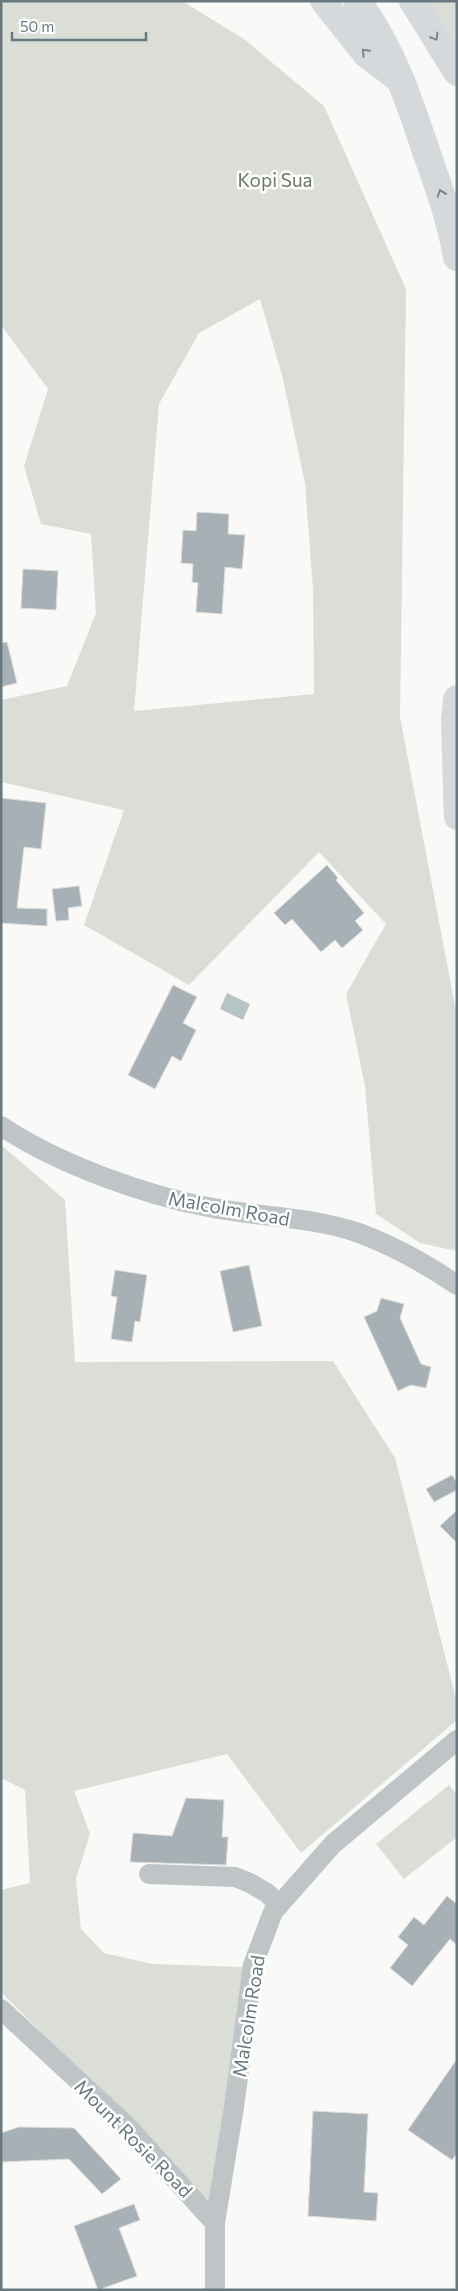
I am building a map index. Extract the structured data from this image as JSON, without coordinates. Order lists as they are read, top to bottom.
{
  "streets": {
    "street": ["Malcolm Road", "Mount Rosie Road"]
  },
  "crossings": [
    ["Malcolm Road", "Mount Rosie Road"]
  ],
  "parks": ["Kopi Sua"],
  "scale_bar": "50 m"
}
